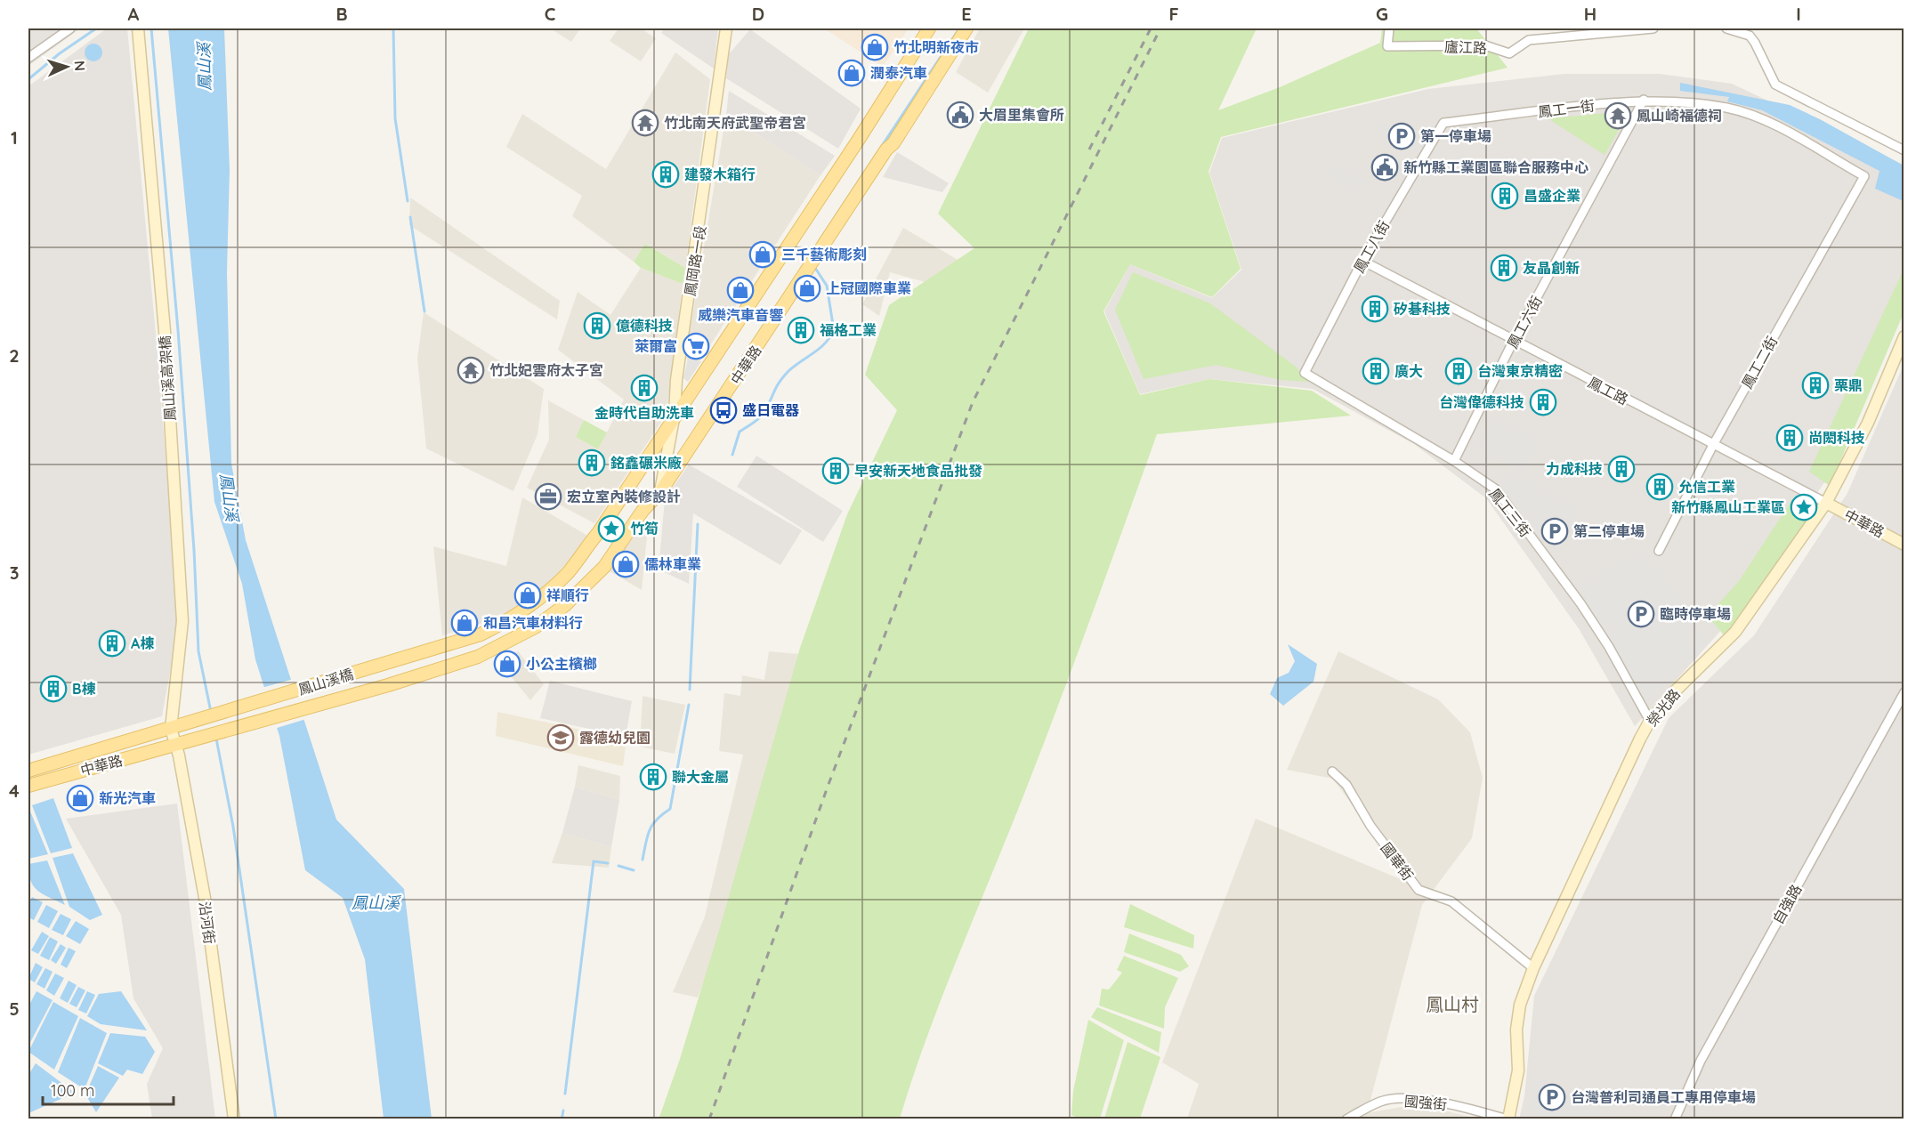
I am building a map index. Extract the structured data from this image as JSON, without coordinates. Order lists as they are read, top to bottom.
{
  "streets": {
    "main road": ["中華路", "鳳山溪橋"],
    "street": [
      "廬江路",
      "鳳工一街",
      "鳳工八街",
      "鳳岡路一段",
      "鳳工六街",
      "鳳工二街",
      "鳳山溪高架橋",
      "鳳工路",
      "鳳工三街",
      "榮光路",
      "國華街",
      "自強路",
      "沿河街",
      "國強街"
    ]
  },
  "crossings": [
    ["鳳工一街", "鳳工八街"],
    ["鳳工一街", "鳳工六街"],
    ["鳳工一街", "鳳工二街"],
    ["鳳工八街", "鳳工路"],
    ["鳳工八街", "鳳工三街"],
    ["鳳岡路一段", "中華路"],
    ["鳳岡路一段", "鳳山溪橋"],
    ["鳳工六街", "鳳工路"],
    ["鳳工六街", "鳳工三街"],
    ["鳳工二街", "鳳工路"],
    ["中華路", "鳳山溪高架橋"],
    ["中華路", "鳳工路"],
    ["中華路", "鳳山溪橋"],
    ["中華路", "榮光路"],
    ["中華路", "沿河街"],
    ["鳳山溪高架橋", "鳳山溪橋"],
    ["鳳山溪高架橋", "沿河街"],
    ["鳳工路", "榮光路"],
    ["鳳工三街", "榮光路"],
    ["鳳山溪橋", "沿河街"],
    ["榮光路", "國華街"],
    ["榮光路", "國強街"]
  ],
  "districts": ["鳳山村"],
  "water": ["鳳山溪"],
  "places": {
    "shop": [
      "竹北明新夜市",
      "潤泰汽車",
      "三千藝術彫刻",
      "上冠國際車業",
      "威樂汽車音響",
      "儒林車業",
      "祥順行",
      "和昌汽車材料行",
      "小公主檳榔",
      "新光汽車"
    ],
    "public building": ["大眉里集會所", "新竹縣工業園區聯合服務中心"],
    "temple": ["鳳山崎福德祠", "竹北南天府武聖帝君宮", "竹北妃雲府太子宮"],
    "parking": [
      "第一停車場",
      "第二停車場",
      "臨時停車場",
      "台灣普利司通員工專用停車場"
    ],
    "building": [
      "建發木箱行",
      "昌盛企業",
      "友晶創新",
      "矽碁科技",
      "億德科技",
      "福格工業",
      "廣大",
      "台灣東京精密",
      "栗鼎",
      "金時代自助洗車",
      "台灣偉德科技",
      "尚閎科技",
      "銘鑫碾米廠",
      "力成科技",
      "早安新天地食品批發",
      "允信工業",
      "A棟",
      "B棟",
      "聯大金屬"
    ],
    "supermarket": ["萊爾富"],
    "bus stop": ["盛日電器"],
    "office": ["宏立室內裝修設計"],
    "place": ["新竹縣鳳山工業區", "竹筍"],
    "school or university": ["露德幼兒園"]
  },
  "scale_bar": "100 m",
  "north": "right",
  "grid": {
    "columns": [
      "A",
      "B",
      "C",
      "D",
      "E",
      "F",
      "G",
      "H",
      "I"
    ],
    "rows": [
      "1",
      "2",
      "3",
      "4",
      "5"
    ]
  }
}
